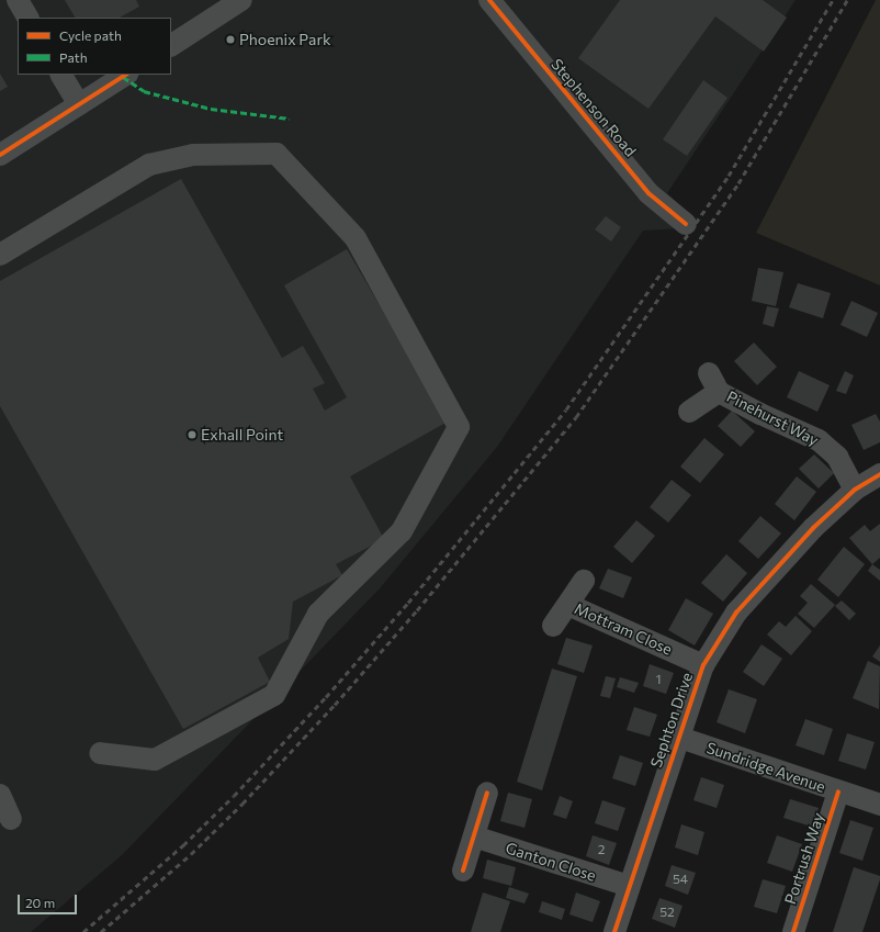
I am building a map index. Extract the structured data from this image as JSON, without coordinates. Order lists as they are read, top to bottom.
{
  "streets": {
    "street": [
      "Stephenson Road",
      "Pinehurst Way",
      "Mottram Close",
      "Sephton Drive",
      "Sundridge Avenue",
      "Portrush Way",
      "Ganton Close"
    ]
  },
  "crossings": [
    ["Pinehurst Way", "Sephton Drive"],
    ["Mottram Close", "Sephton Drive"],
    ["Sephton Drive", "Sundridge Avenue"],
    ["Sephton Drive", "Ganton Close"],
    ["Sundridge Avenue", "Portrush Way"]
  ],
  "places": ["Phoenix Park", "Exhall Point"],
  "house_numbers": [
    "1",
    "2",
    "54",
    "52"
  ],
  "legend": ["Cycle path", "Path"],
  "scale_bar": "20 m"
}
